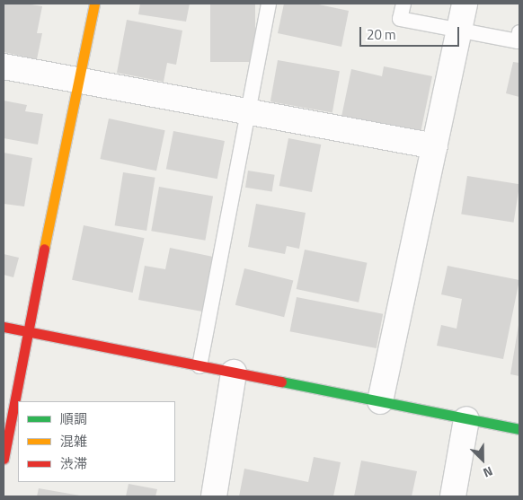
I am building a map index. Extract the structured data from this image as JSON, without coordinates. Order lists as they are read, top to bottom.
{
  "legend": ["順調", "混雑", "渋滞"],
  "scale_bar": "20 m",
  "north": "bottom right"
}
